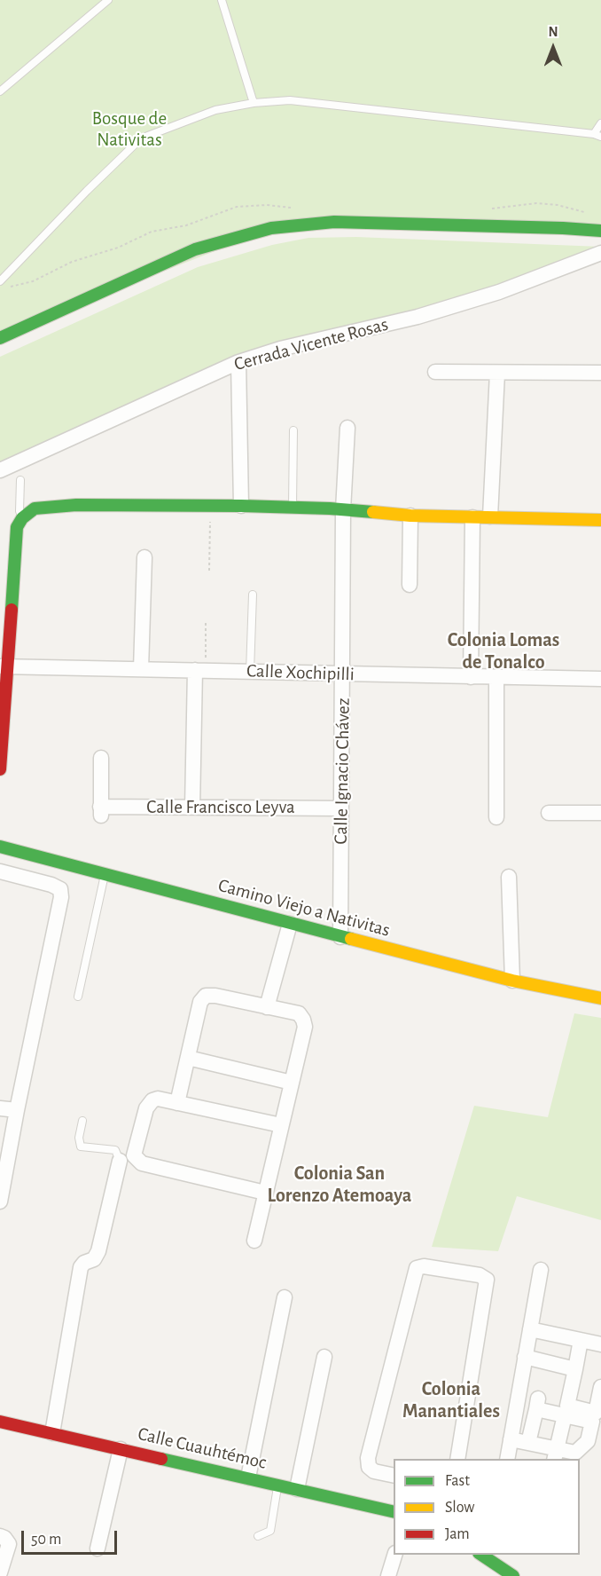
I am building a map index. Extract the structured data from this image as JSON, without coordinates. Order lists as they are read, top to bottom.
{
  "streets": {
    "street": [
      "Cerrada Vicente Rosas",
      "Calle Xochipilli",
      "Calle Ignacio Chávez",
      "Calle Francisco Leyva",
      "Camino Viejo a Nativitas",
      "Calle Cuauhtémoc"
    ]
  },
  "crossings": [
    ["Calle Xochipilli", "Calle Ignacio Chávez"],
    ["Calle Ignacio Chávez", "Calle Francisco Leyva"],
    ["Calle Ignacio Chávez", "Camino Viejo a Nativitas"]
  ],
  "districts": ["Colonia Lomas de Tonalco", "Colonia San Lorenzo Atemoaya", "Colonia Manantiales"],
  "parks": ["Bosque de Nativitas"],
  "legend": ["Fast", "Slow", "Jam"],
  "scale_bar": "50 m",
  "north": "top"
}
